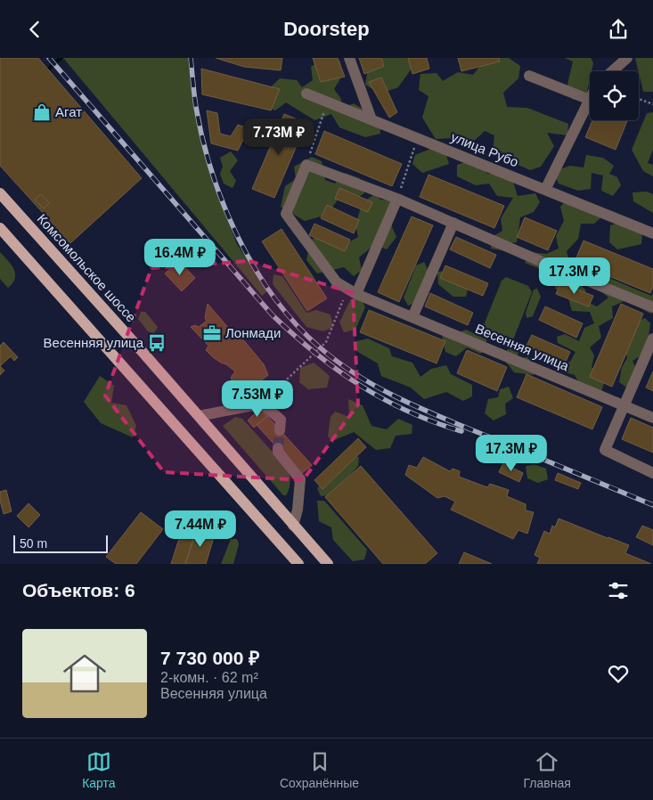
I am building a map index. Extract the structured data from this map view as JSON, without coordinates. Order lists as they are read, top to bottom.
{
  "streets": {
    "main road": ["Комсомольское шоссе"],
    "street": ["улица Рубо", "Весенняя улица"]
  },
  "places": {
    "shop": ["Агат"],
    "office": ["Лонмади"],
    "bus stop": ["Весенняя улица"]
  },
  "scale_bar": "50 m",
  "page": {
    "header": "Doorstep",
    "price": [
      "7.73M ₽",
      "16.4M ₽",
      "17.3M ₽",
      "7.53M ₽",
      "17.3M ₽",
      "7.44M ₽"
    ],
    "scale": "50 m",
    "heading": "Объектов: 6",
    "list": [
      {
        "name": "7 730 000 ₽",
        "note": "2-комн. · 62 m² · Весенняя улица"
      }
    ],
    "tabs": ["Карта", "Сохранённые", "Главная"]
  }
}
